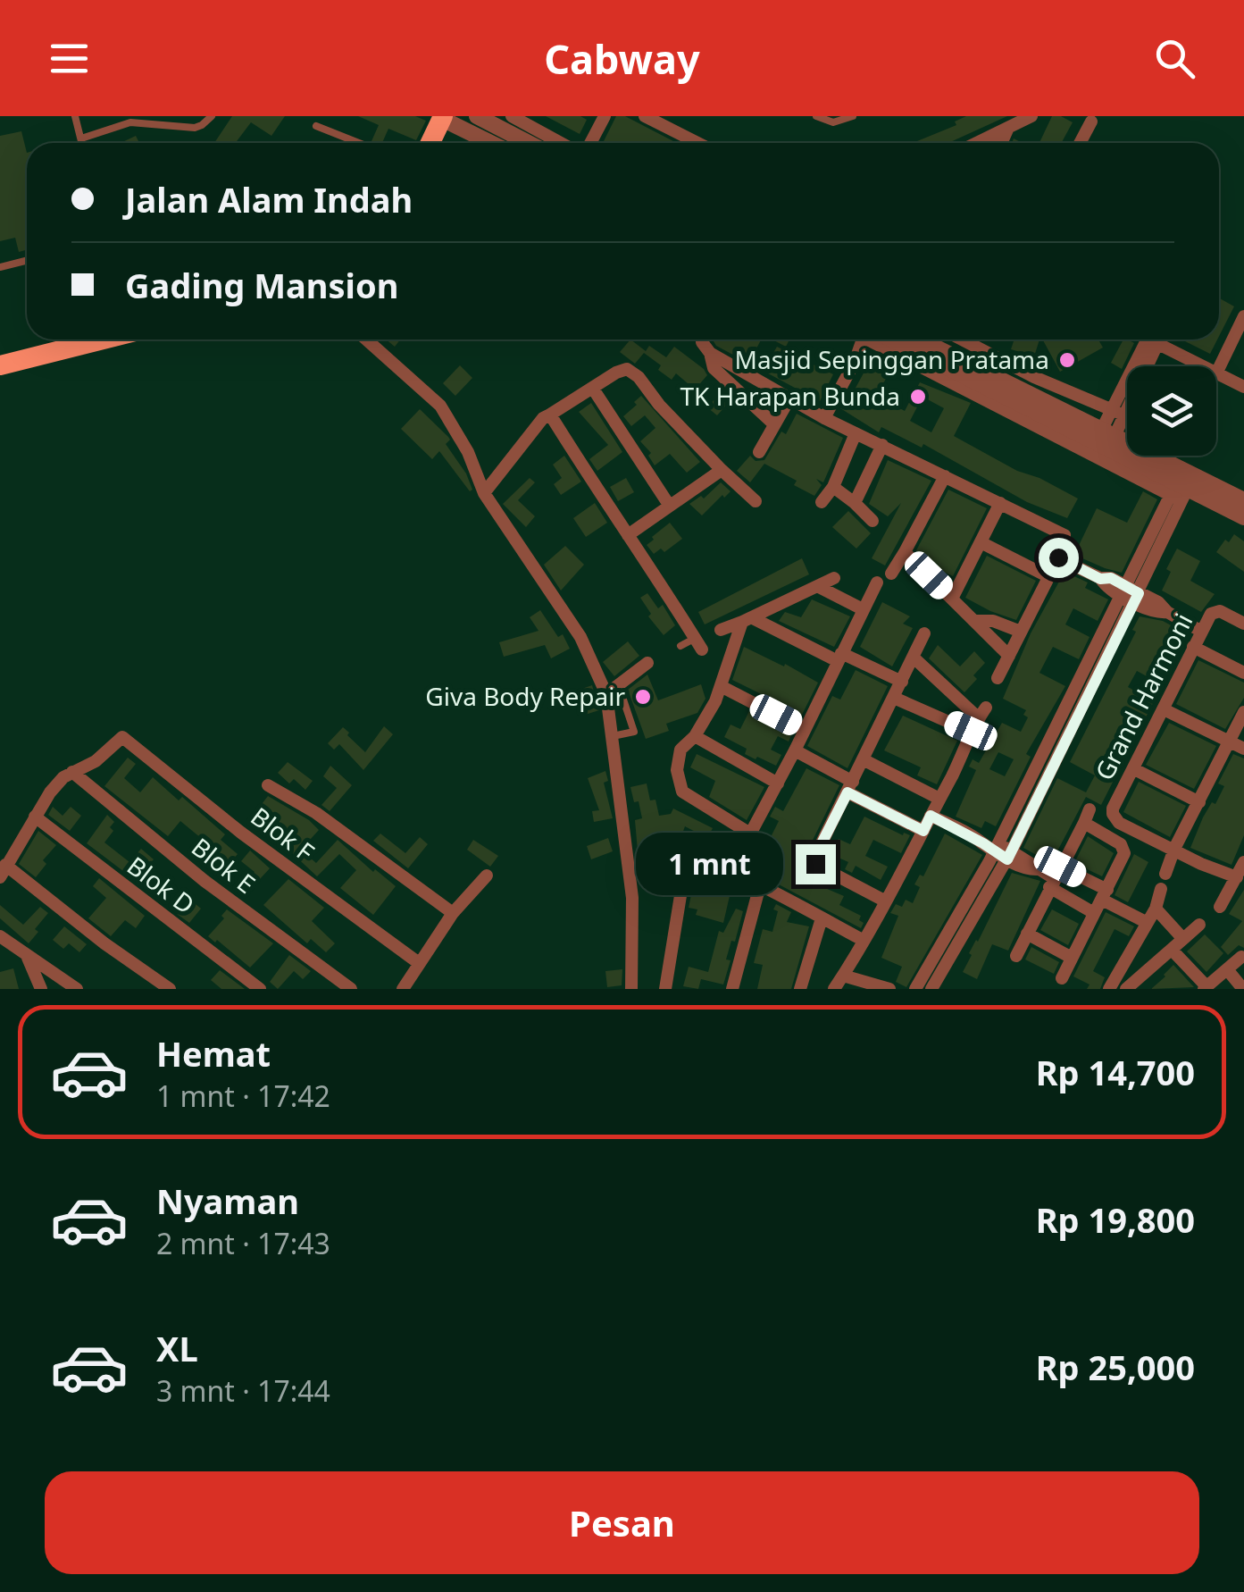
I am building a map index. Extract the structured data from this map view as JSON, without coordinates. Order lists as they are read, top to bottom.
{
  "streets": {
    "street": [
      "Grand Harmoni",
      "Blok F",
      "Blok E",
      "Blok D"
    ]
  },
  "crossings": [
    ["Blok F", "Blok E"]
  ],
  "places": ["Masjid Sepinggan Pratama", "TK Harapan Bunda", "Giva Body Repair"],
  "page": {
    "header": "Cabway",
    "banner": ["Jalan Alam Indah", "Gading Mansion"],
    "bubble": "1 mnt",
    "list": [
      {
        "name": "Hemat",
        "note": "1 mnt · 17:42",
        "value": "Rp 14,700"
      },
      {
        "name": "Nyaman",
        "note": "2 mnt · 17:43",
        "value": "Rp 19,800"
      },
      {
        "name": "XL",
        "note": "3 mnt · 17:44",
        "value": "Rp 25,000"
      }
    ],
    "buttons": "Pesan"
  }
}
